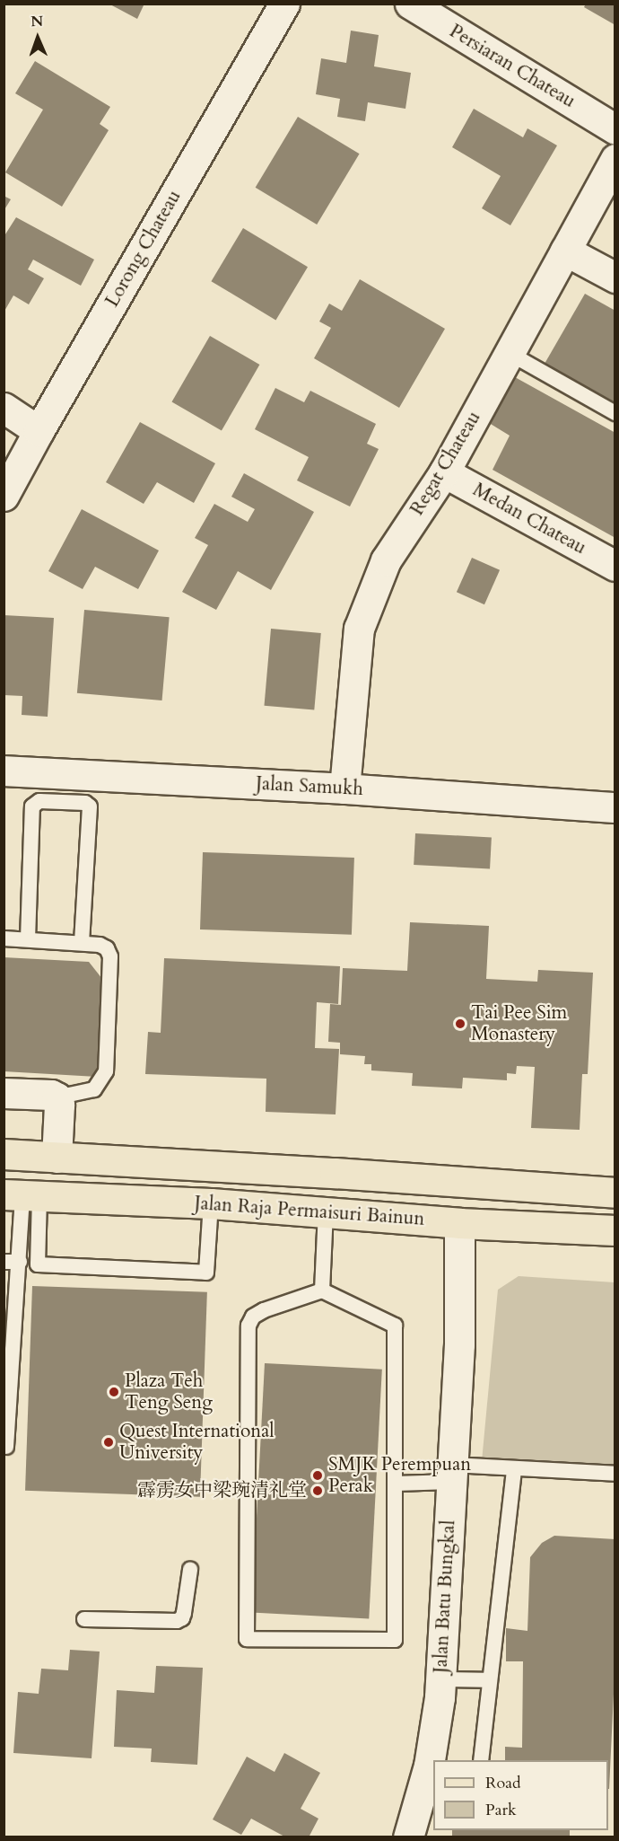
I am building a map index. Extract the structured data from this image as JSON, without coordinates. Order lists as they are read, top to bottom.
{
  "streets": {
    "main road": ["Jalan Raja Permaisuri Bainun"],
    "street": [
      "Persiaran Chateau",
      "Lorong Chateau",
      "Regat Chateau",
      "Medan Chateau",
      "Jalan Samukh",
      "Jalan Batu Bungkal"
    ]
  },
  "crossings": [
    ["Regat Chateau", "Medan Chateau"],
    ["Regat Chateau", "Jalan Samukh"],
    ["Jalan Raja Permaisuri Bainun", "Jalan Batu Bungkal"]
  ],
  "places": [
    "Tai Pee Sim Monastery",
    "Plaza Teh Teng Seng",
    "Quest International University",
    "SMJK Perempuan Perak",
    "霹雳女中梁琬清礼堂"
  ],
  "legend": ["Road", "Park"],
  "north": "top"
}
